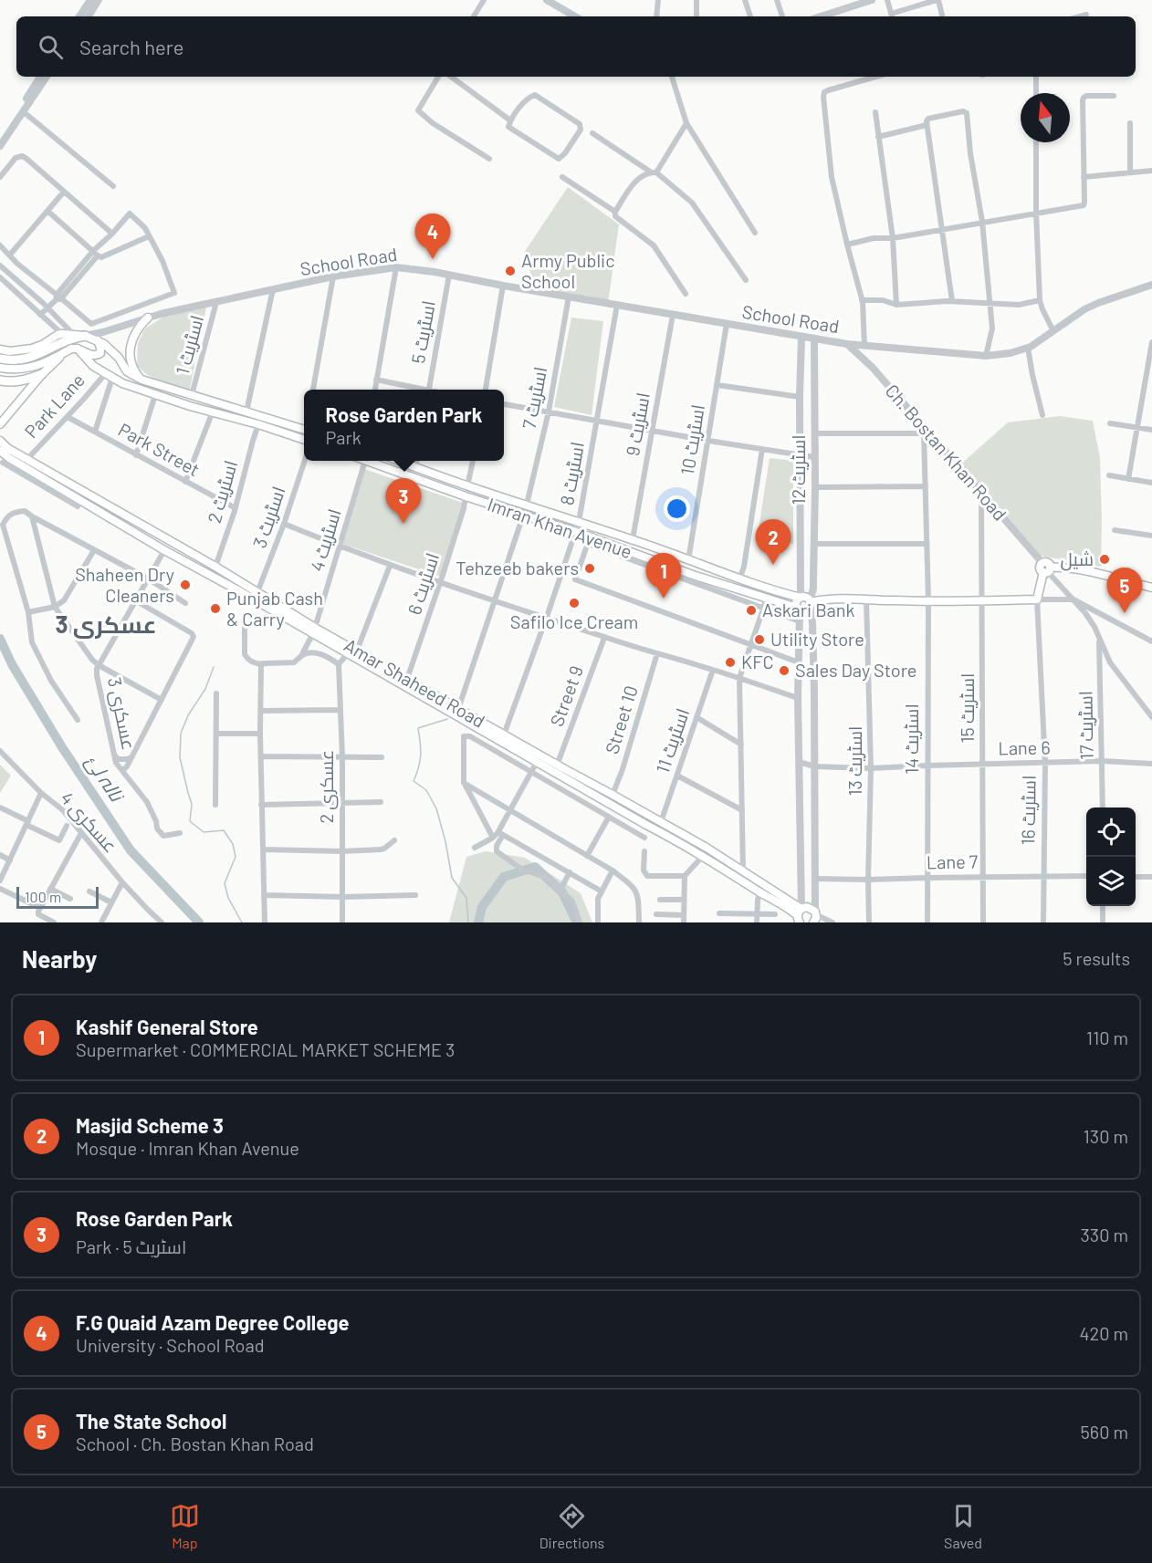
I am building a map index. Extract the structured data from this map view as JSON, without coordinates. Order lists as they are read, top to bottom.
{
  "streets": {
    "main road": ["Imran Khan Avenue", "Amar Shaheed Road"],
    "street": [
      "School Road",
      "اسٹریٹ 5",
      "اسٹریٹ 1",
      "اسٹریٹ 7",
      "Park Lane",
      "اسٹریٹ 9",
      "اسٹریٹ 10",
      "Park Street",
      "Ch. Bostan Khan Road",
      "اسٹریٹ 12",
      "اسٹریٹ 8",
      "اسٹریٹ 2",
      "اسٹریٹ 3",
      "اسٹریٹ 4",
      "اسٹریٹ 6",
      "Street 9",
      "اسٹریٹ 15",
      "عسکری 3",
      "Street 10",
      "اسٹریٹ 17",
      "اسٹریٹ 14",
      "اسٹریٹ 11",
      "Lane 6",
      "اسٹریٹ 13",
      "عسکری 2",
      "اسٹریٹ 16",
      "عسکری 4",
      "Lane 7"
    ]
  },
  "crossings": [
    ["School Road", "اسٹریٹ 5"],
    ["School Road", "اسٹریٹ 1"],
    ["School Road", "اسٹریٹ 7"],
    ["School Road", "اسٹریٹ 9"],
    ["School Road", "اسٹریٹ 10"],
    ["School Road", "Ch. Bostan Khan Road"],
    ["School Road", "اسٹریٹ 12"],
    ["School Road", "اسٹریٹ 8"],
    ["اسٹریٹ 7", "Imran Khan Avenue"],
    ["Park Lane", "Park Street"],
    ["Park Lane", "Amar Shaheed Road"],
    ["اسٹریٹ 9", "Imran Khan Avenue"],
    ["اسٹریٹ 10", "Imran Khan Avenue"],
    ["Park Street", "اسٹریٹ 2"],
    ["Ch. Bostan Khan Road", "اسٹریٹ 15"],
    ["Ch. Bostan Khan Road", "اسٹریٹ 14"],
    ["اسٹریٹ 12", "Imran Khan Avenue"],
    ["اسٹریٹ 12", "Lane 6"],
    ["اسٹریٹ 8", "Imran Khan Avenue"],
    ["اسٹریٹ 8", "Amar Shaheed Road"],
    ["اسٹریٹ 2", "Amar Shaheed Road"],
    ["اسٹریٹ 3", "Amar Shaheed Road"],
    ["Imran Khan Avenue", "اسٹریٹ 4"],
    ["Imran Khan Avenue", "اسٹریٹ 6"],
    ["اسٹریٹ 4", "Amar Shaheed Road"],
    ["اسٹریٹ 6", "Amar Shaheed Road"],
    ["Amar Shaheed Road", "Street 9"],
    ["Amar Shaheed Road", "عسکری 3"],
    ["Amar Shaheed Road", "Street 10"],
    ["Amar Shaheed Road", "اسٹریٹ 11"],
    ["اسٹریٹ 15", "Lane 6"],
    ["اسٹریٹ 15", "Lane 7"],
    ["اسٹریٹ 17", "Lane 6"],
    ["اسٹریٹ 14", "Lane 6"],
    ["اسٹریٹ 14", "Lane 7"],
    ["Lane 6", "اسٹریٹ 13"],
    ["Lane 6", "اسٹریٹ 16"],
    ["اسٹریٹ 13", "Lane 7"],
    ["اسٹریٹ 16", "Lane 7"]
  ],
  "districts": ["عسکری 3"],
  "water": ["نالہ لئ"],
  "places": [
    "Army Public School",
    "شیل",
    "Tehzeeb bakers",
    "Shaheen Dry Cleaners",
    "Safilo Ice Cream",
    "Punjab Cash & Carry",
    "Askari Bank",
    "Utility Store",
    "KFC",
    "Sales Day Store"
  ],
  "scale_bar": "100 m",
  "north": "top",
  "page": {
    "search": "Search here",
    "pins": [
      "4",
      "3",
      "2",
      "1",
      "5"
    ],
    "popup": ["Rose Garden Park", "Park"],
    "scale": "100 m",
    "heading": ["Nearby", "5 results"],
    "list": [
      {
        "mark": "1",
        "name": "Kashif General Store",
        "note": "Supermarket · COMMERCIAL MARKET SCHEME 3",
        "value": "110 m"
      },
      {
        "mark": "2",
        "name": "Masjid Scheme 3",
        "note": "Mosque · Imran Khan Avenue",
        "value": "130 m"
      },
      {
        "mark": "3",
        "name": "Rose Garden Park",
        "note": "Park · اسٹریٹ 5",
        "value": "330 m"
      },
      {
        "mark": "4",
        "name": "F.G Quaid Azam Degree College",
        "note": "University · School Road",
        "value": "420 m"
      },
      {
        "mark": "5",
        "name": "The State School",
        "note": "School · Ch. Bostan Khan Road",
        "value": "560 m"
      }
    ],
    "nav": ["Map", "Directions", "Saved"]
  }
}
